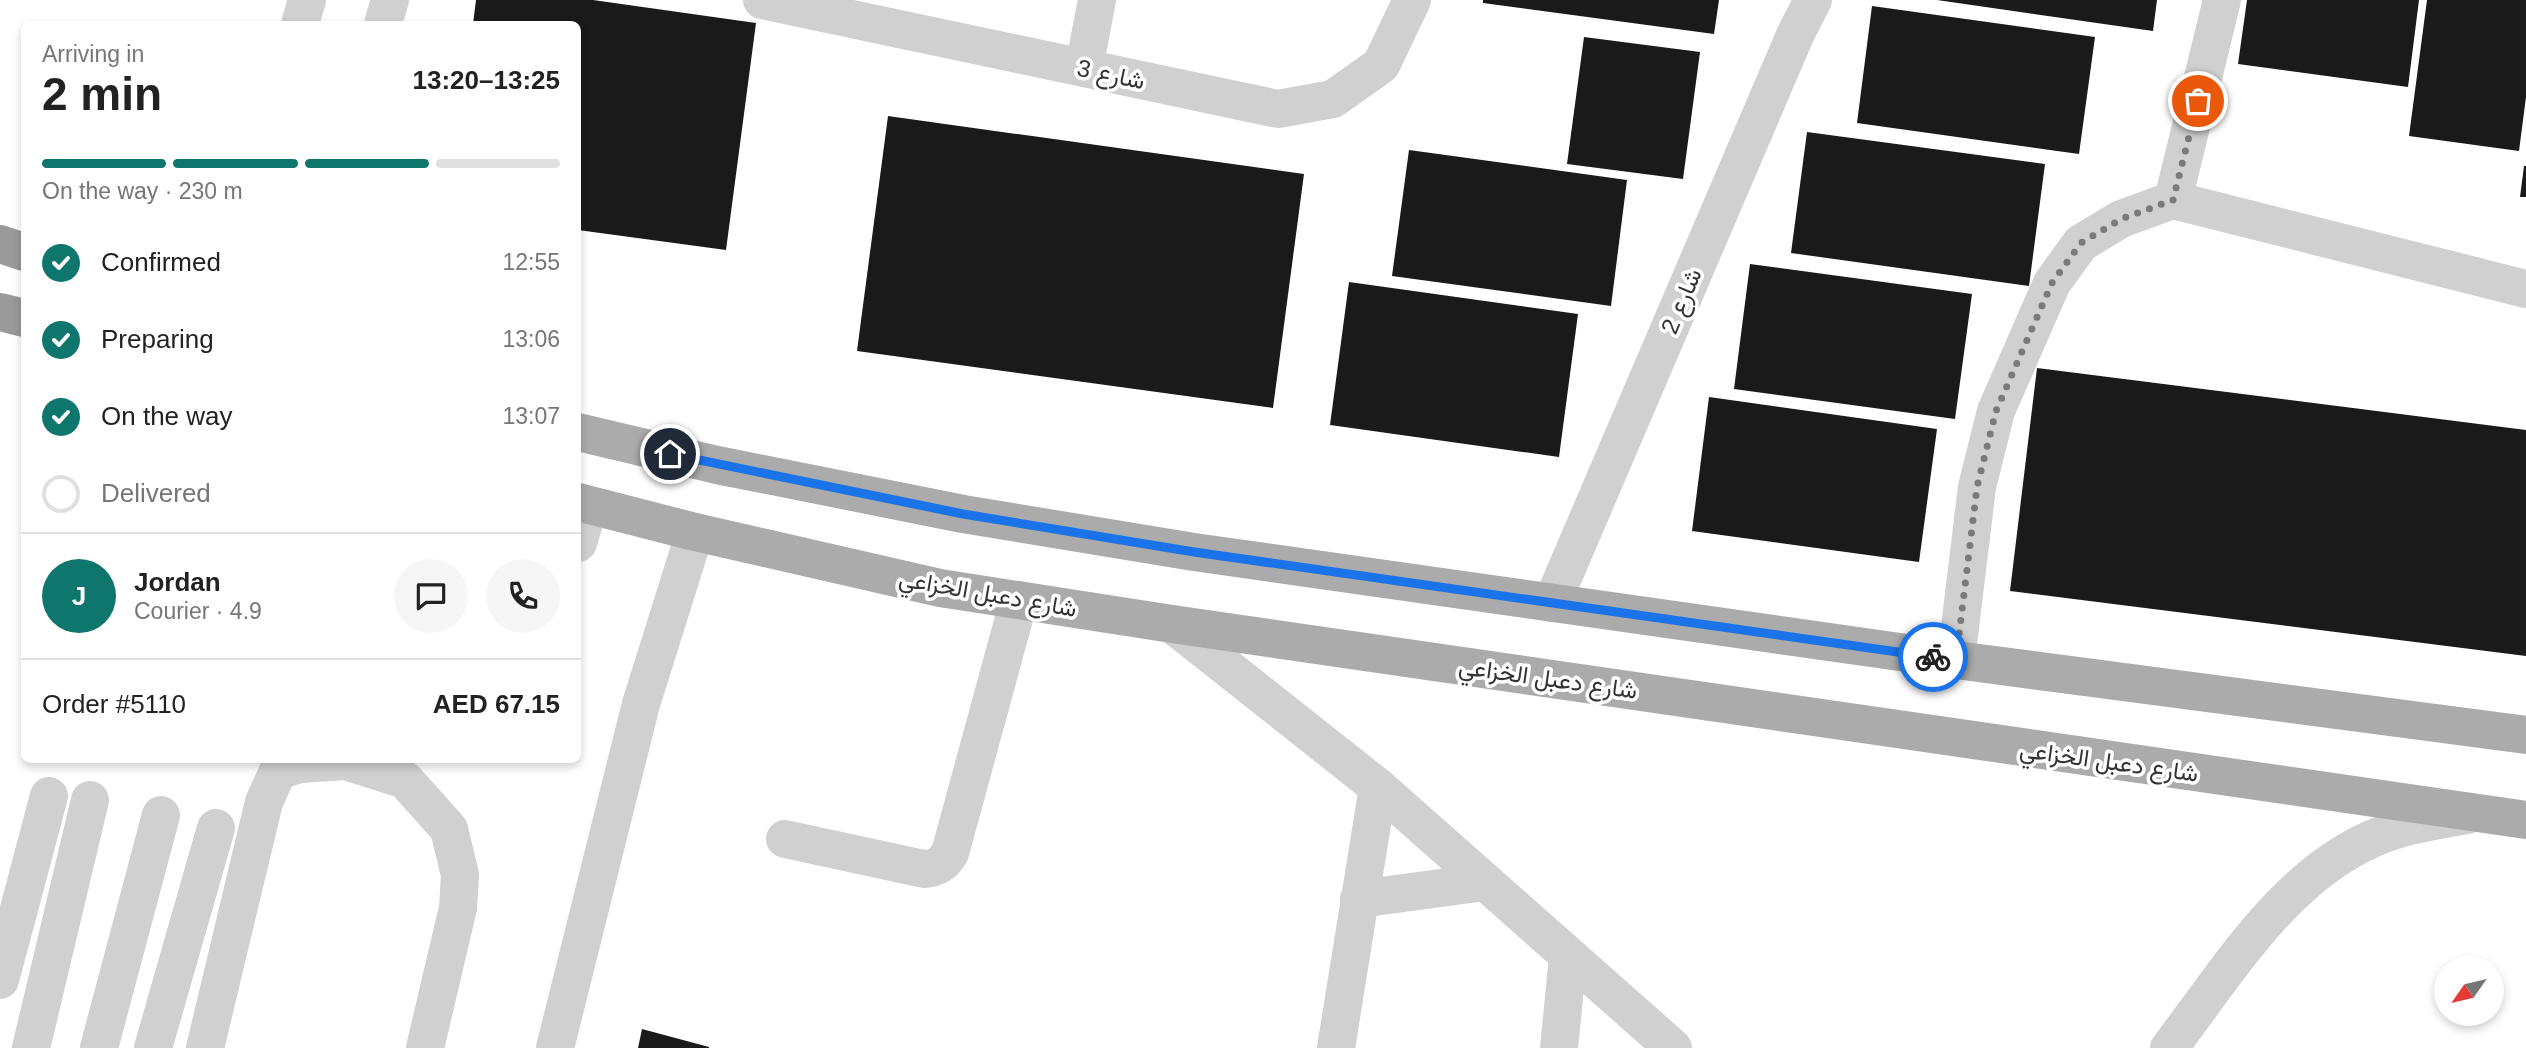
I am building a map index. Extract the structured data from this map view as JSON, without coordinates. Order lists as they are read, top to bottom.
{
  "streets": {
    "main road": ["شارع دعبل الخزاعي"],
    "street": ["شارع 3", "شارع 2"]
  },
  "north": "bottom left",
  "page": {
    "heading": ["2 min", "Arriving in", "13:20–13:25"],
    "panel": [
      "Jordan",
      "Courier · 4.9",
      "Order #5110",
      "AED 67.15"
    ],
    "bar": "On the way · 230 m",
    "list": [
      ["Confirmed", "12:55"],
      ["Preparing", "13:06"],
      ["On the way", "13:07"],
      "Delivered"
    ],
    "round": "J"
  }
}
